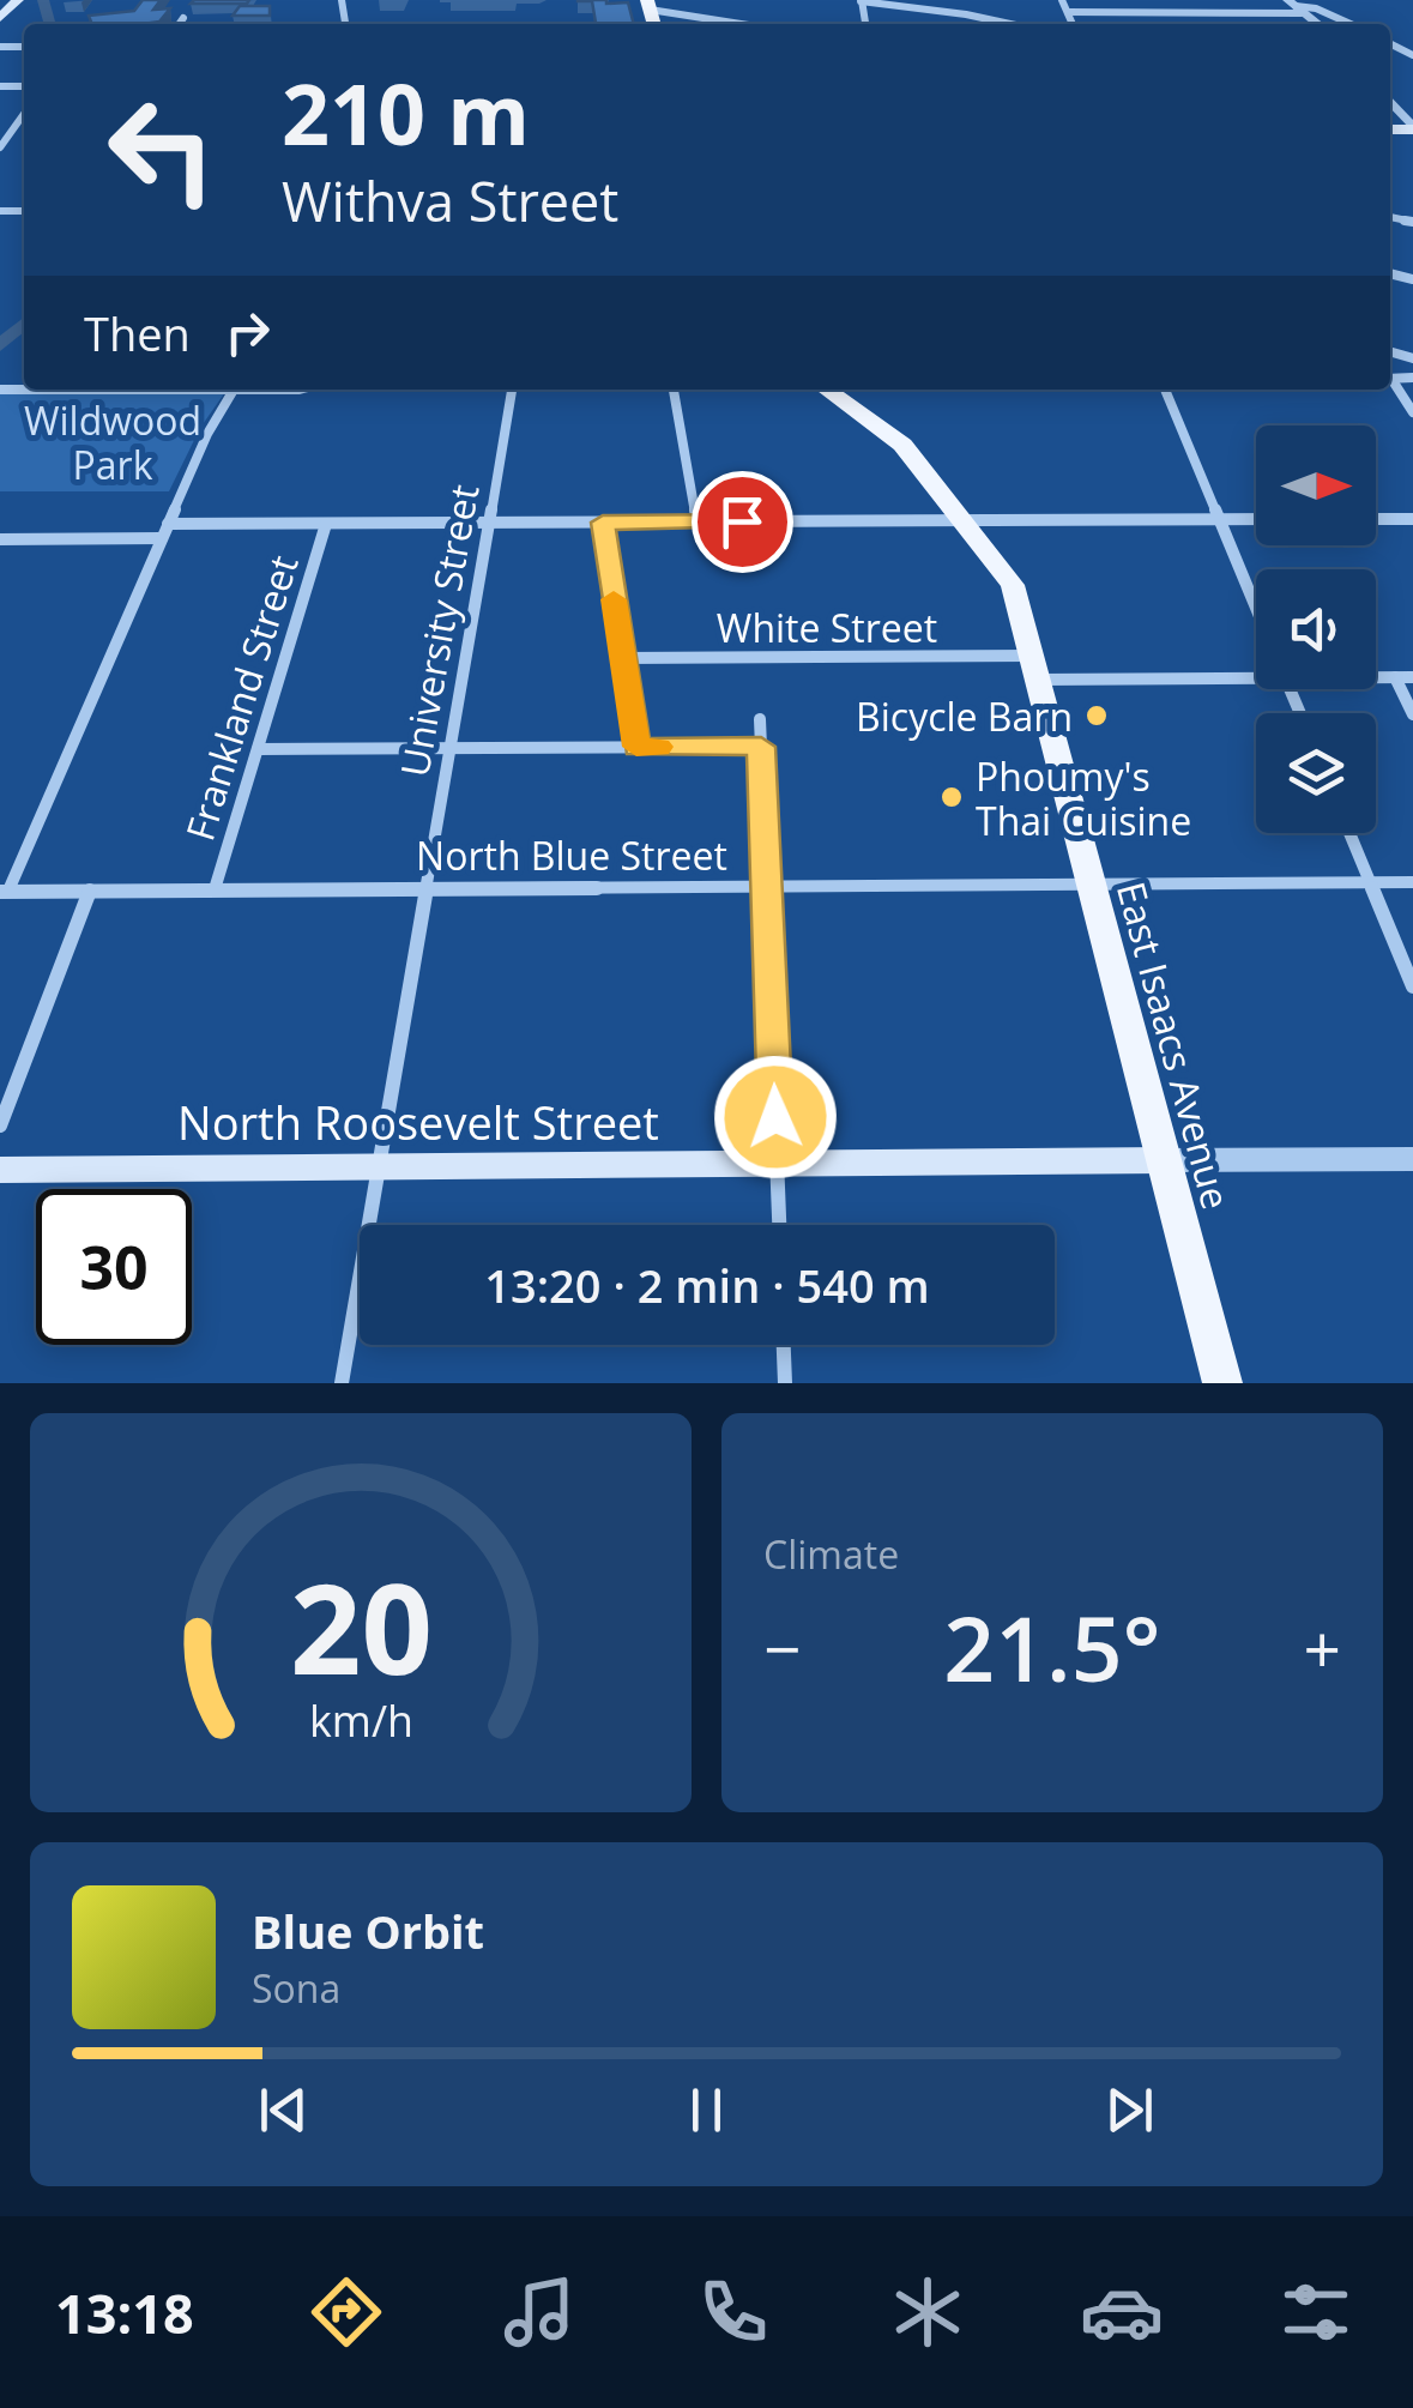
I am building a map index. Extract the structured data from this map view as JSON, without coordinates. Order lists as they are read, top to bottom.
{
  "streets": {
    "main road": ["East Isaacs Avenue", "North Roosevelt Street"],
    "street": [
      "White Street",
      "University Street",
      "Frankland Street",
      "North Blue Street"
    ]
  },
  "crossings": [
    ["White Street", "East Isaacs Avenue"],
    ["University Street", "North Blue Street"],
    ["University Street", "North Roosevelt Street"],
    ["Frankland Street", "North Blue Street"],
    ["North Blue Street", "East Isaacs Avenue"],
    ["East Isaacs Avenue", "North Roosevelt Street"]
  ],
  "parks": ["Wildwood Park"],
  "places": ["Bicycle Barn", "Phoumy's Thai Cuisine"],
  "north": "right",
  "page": {
    "turn": ["210 m", "Withva Street"],
    "then": "Then",
    "limit": "30",
    "trip": "13:20 · 2 min · 540 m",
    "tile": "Climate",
    "heat": ["−", "21.5°", "+"],
    "song": ["Blue Orbit", "Sona"],
    "tabs": "13:18",
    "gauge": ["20", "km/h"]
  }
}
